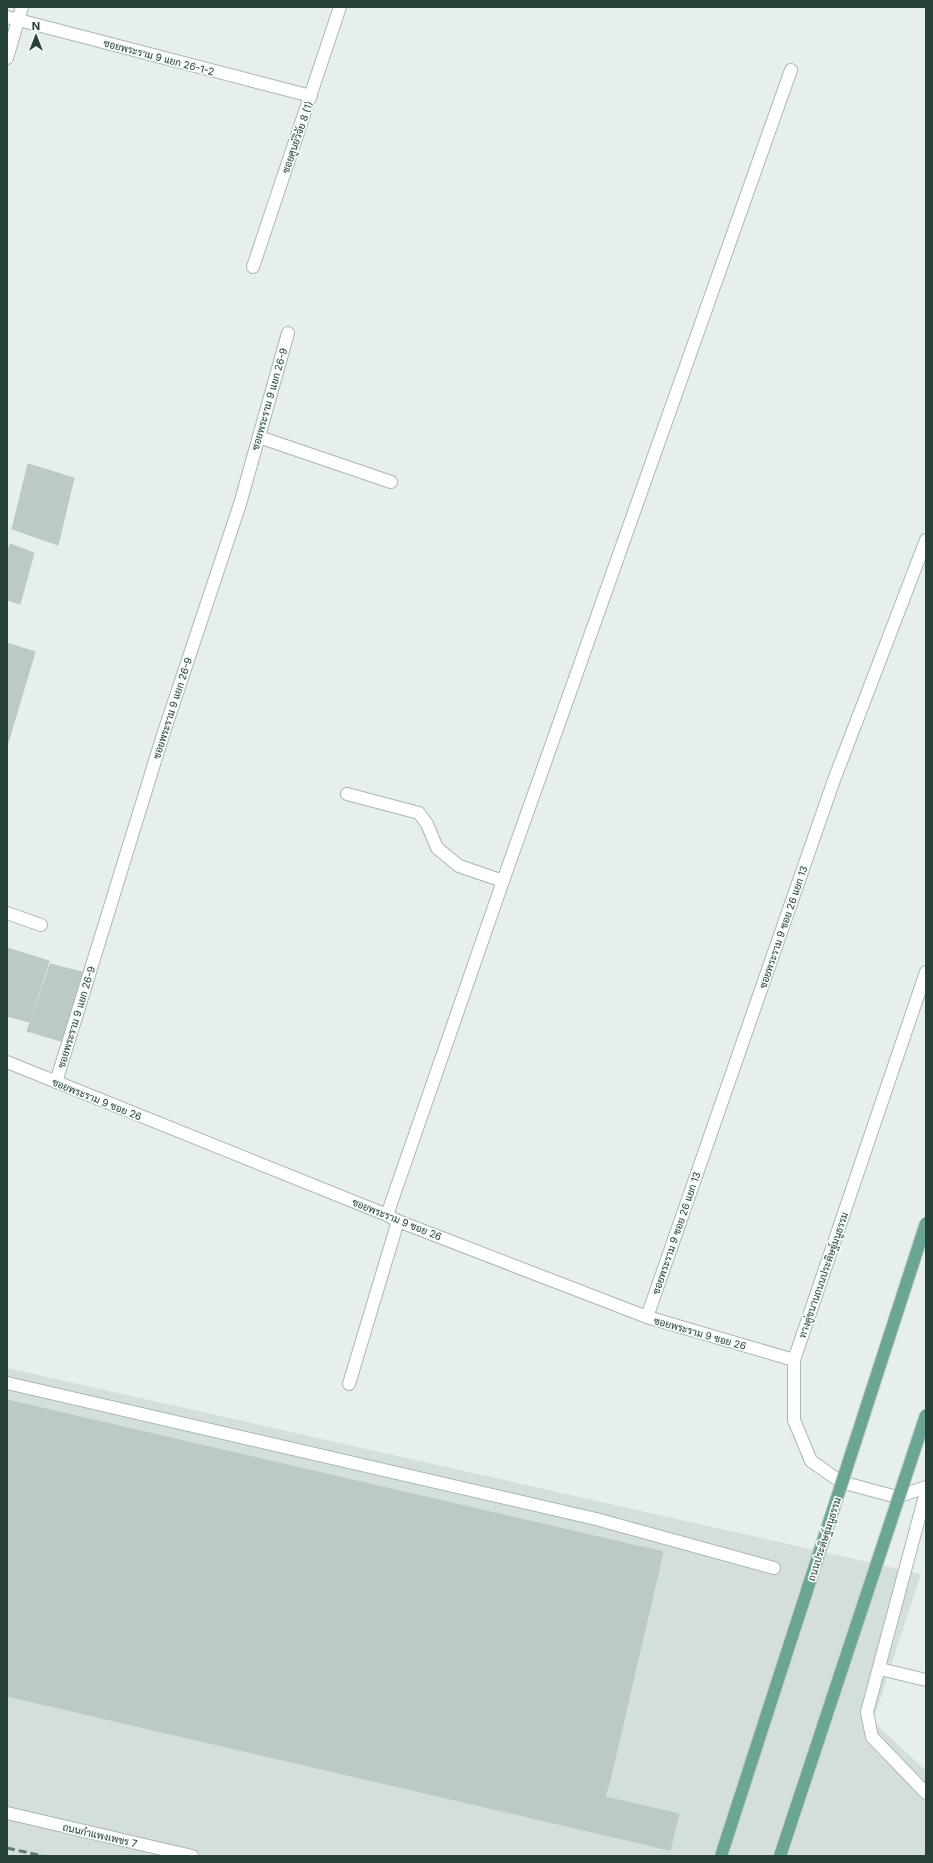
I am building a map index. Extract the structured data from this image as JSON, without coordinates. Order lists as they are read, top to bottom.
{
  "streets": {
    "main road": ["ถนนประดิษฐ์มนูธรรม"],
    "street": [
      "ซอยพระราม 9 แยก 26-1-2",
      "ซอยศูนย์วิจัย 8 (1)",
      "ซอยพระราม 9 แยก 26-9",
      "ซอยพระราม 9 ซอย 26 แยก 13",
      "ซอยพระราม 9 ซอย 26",
      "ทางคู่ขนานถนนประดิษฐ์มนูธรรม",
      "ถนนกำแพงเพชร 7"
    ]
  },
  "crossings": [
    ["ซอยพระราม 9 แยก 26-1-2", "ซอยศูนย์วิจัย 8 (1)"],
    ["ซอยพระราม 9 แยก 26-9", "ซอยพระราม 9 ซอย 26"],
    ["ซอยพระราม 9 ซอย 26 แยก 13", "ซอยพระราม 9 ซอย 26"],
    ["ซอยพระราม 9 ซอย 26", "ทางคู่ขนานถนนประดิษฐ์มนูธรรม"]
  ],
  "north": "top"
}
